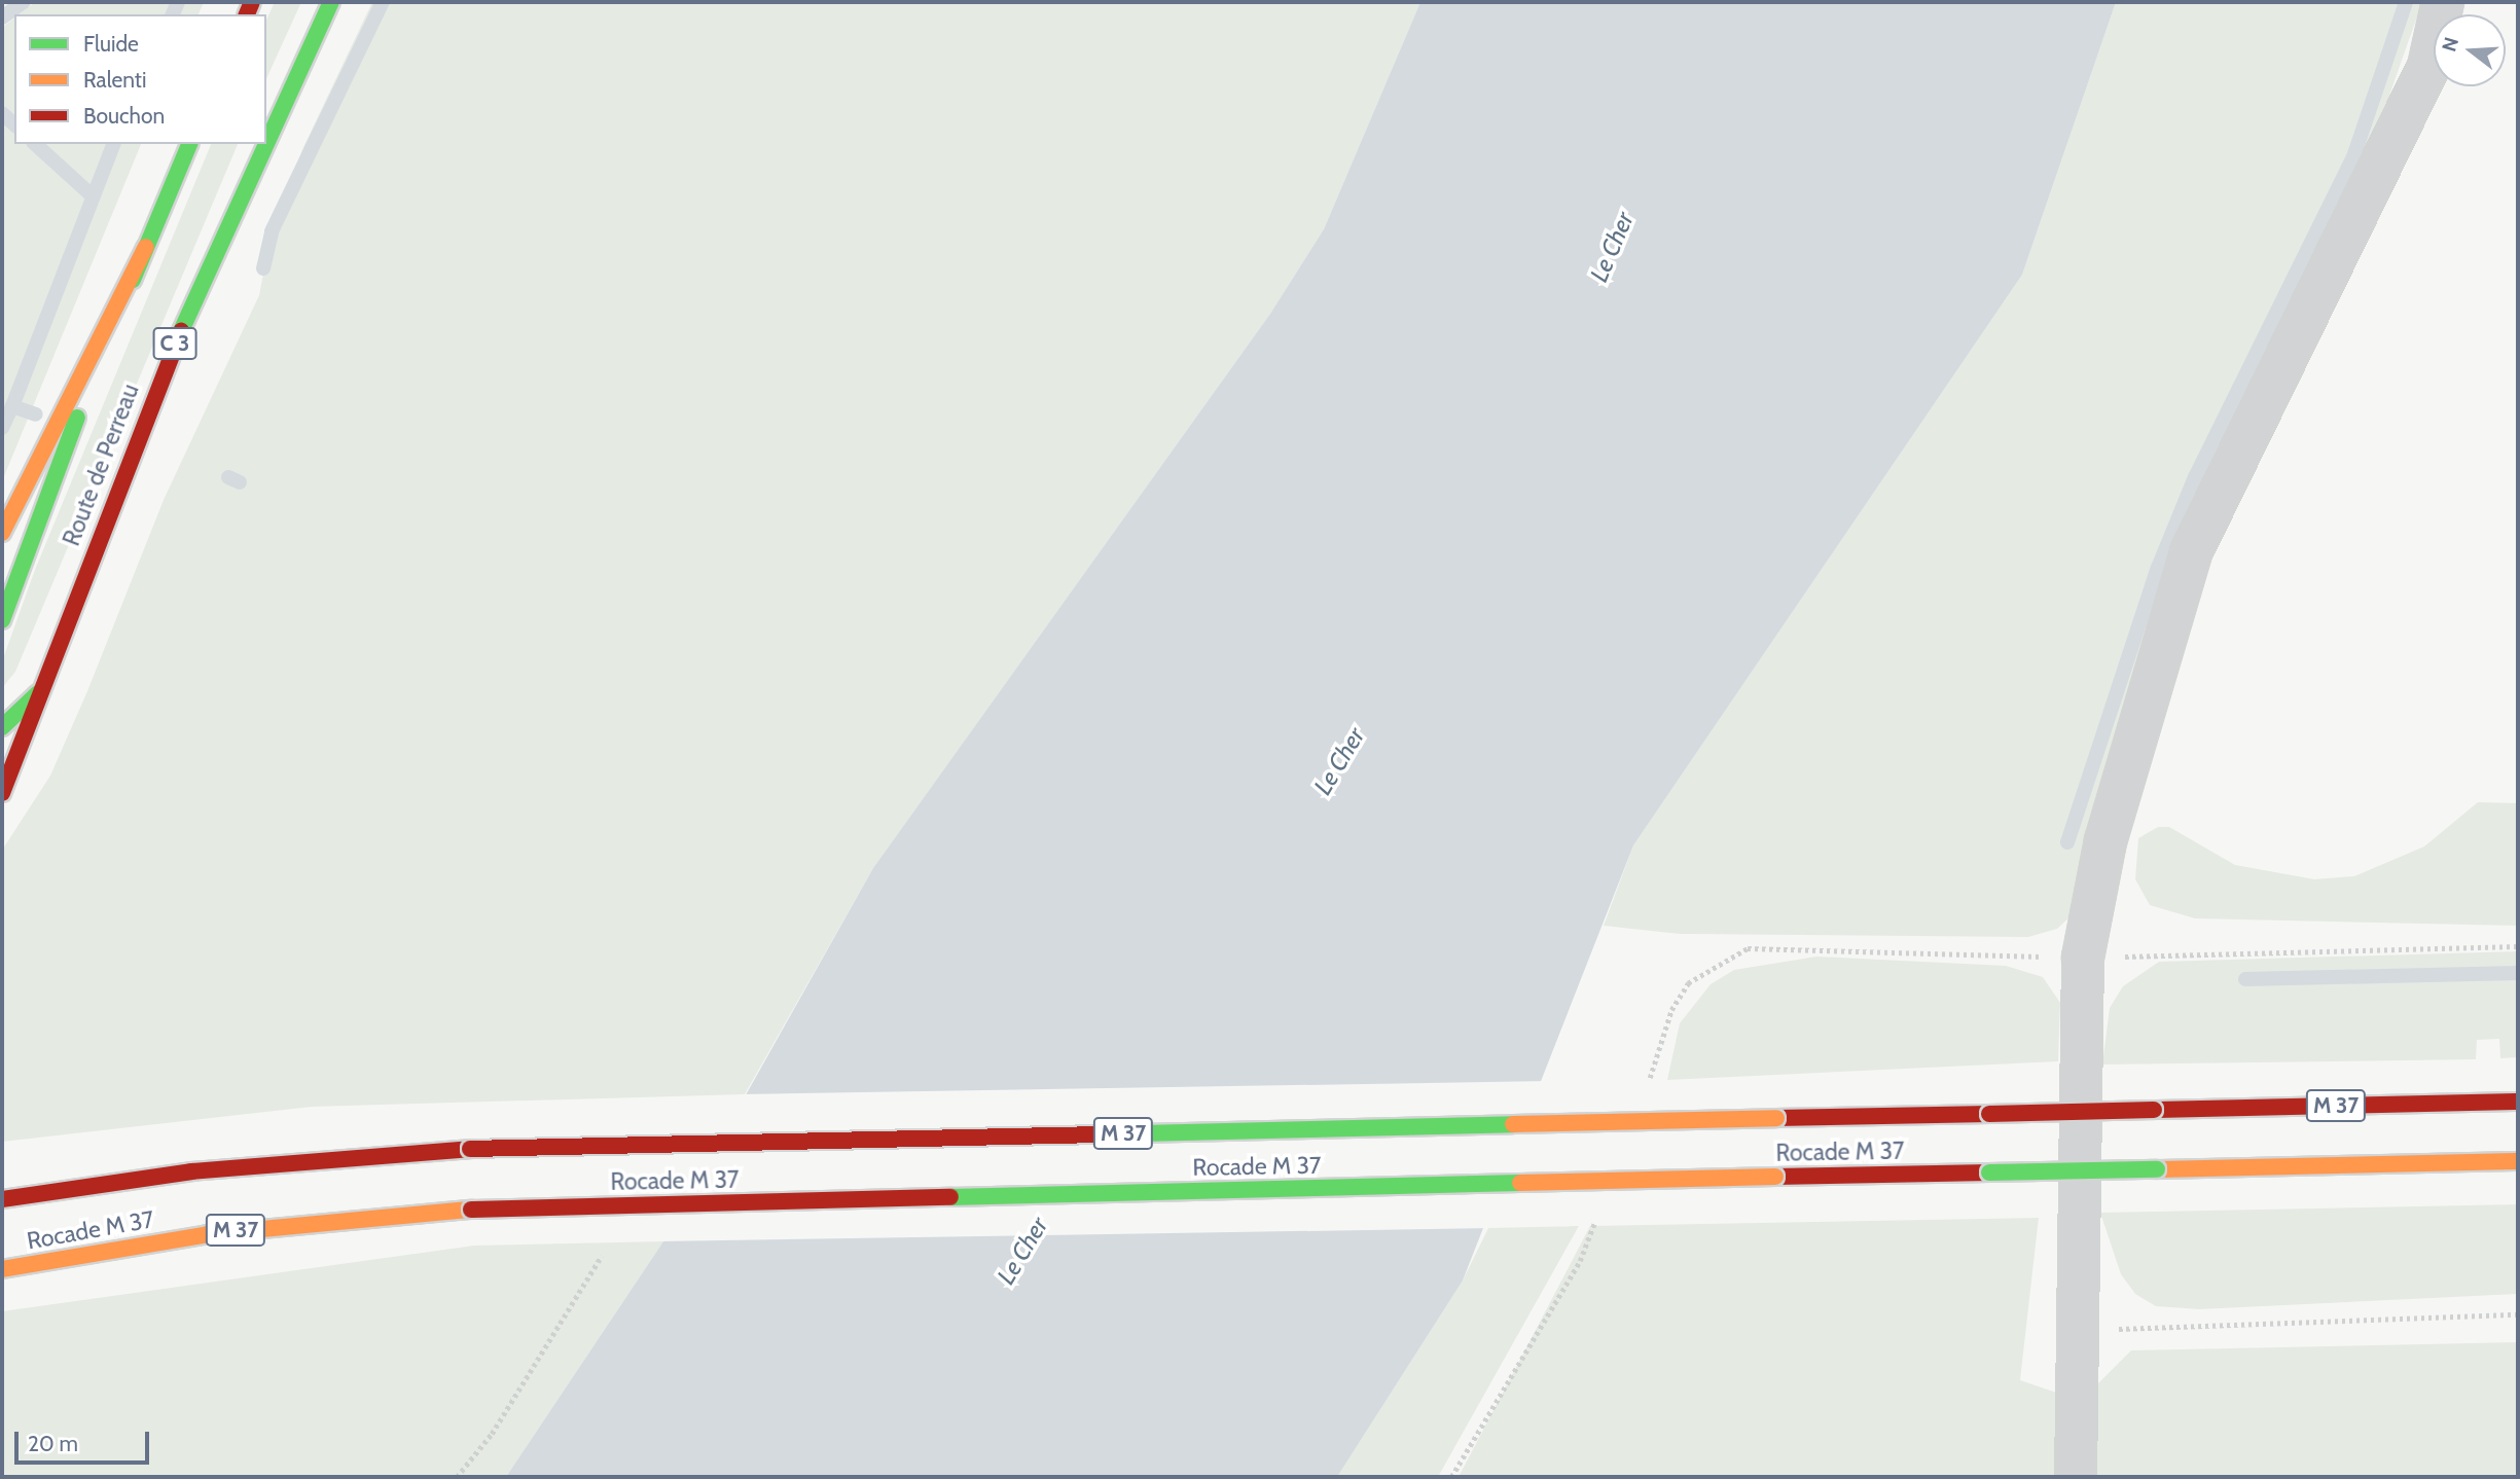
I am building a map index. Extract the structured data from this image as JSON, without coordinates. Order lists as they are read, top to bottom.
{
  "streets": {
    "main road": [
      "C 3",
      "Route de Perreau",
      "M 37",
      "Rocade M 37"
    ]
  },
  "water": ["Le Cher"],
  "legend": ["Fluide", "Ralenti", "Bouchon"],
  "scale_bar": "20 m",
  "north": "left"
}
